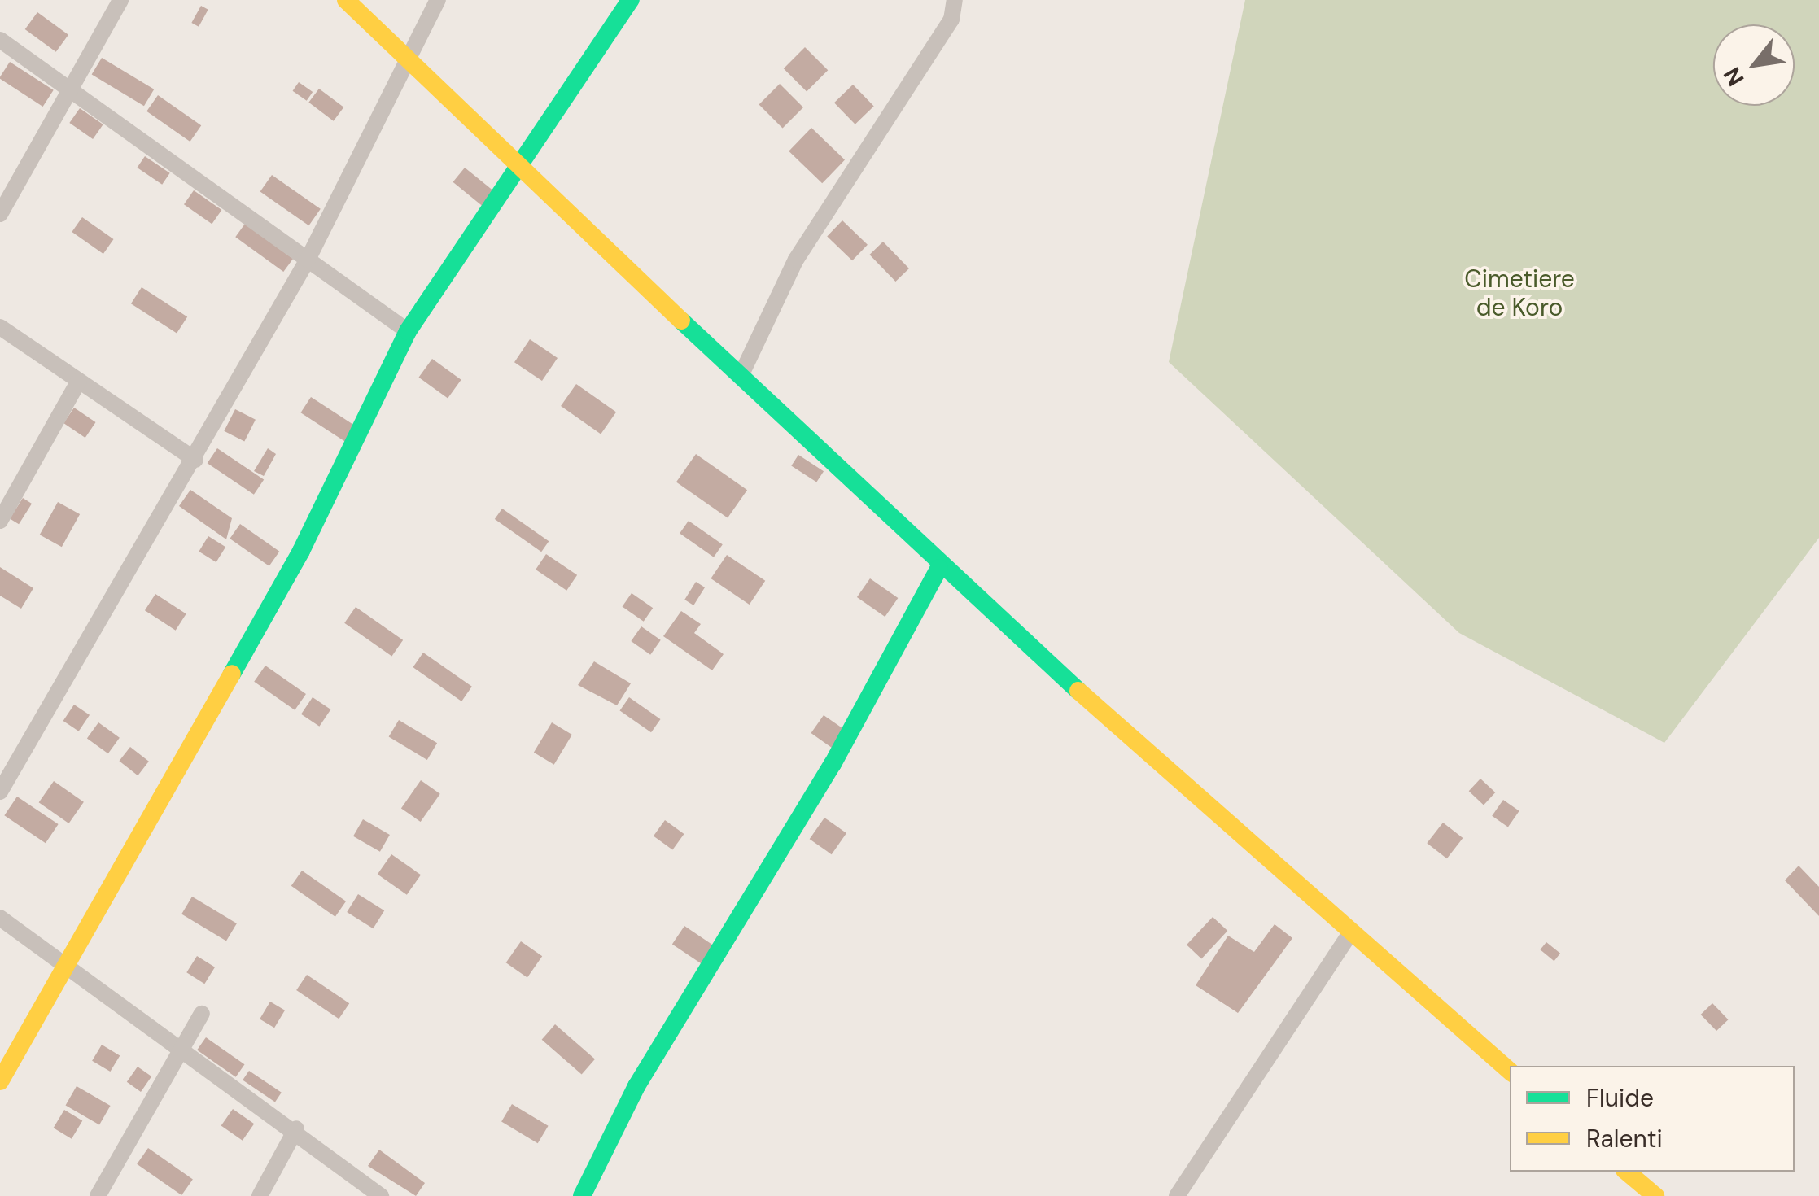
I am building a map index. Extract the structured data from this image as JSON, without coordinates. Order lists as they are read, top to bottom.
{
  "parks": ["Cimetiere de Koro"],
  "legend": ["Fluide", "Ralenti"],
  "north": "bottom left"
}
